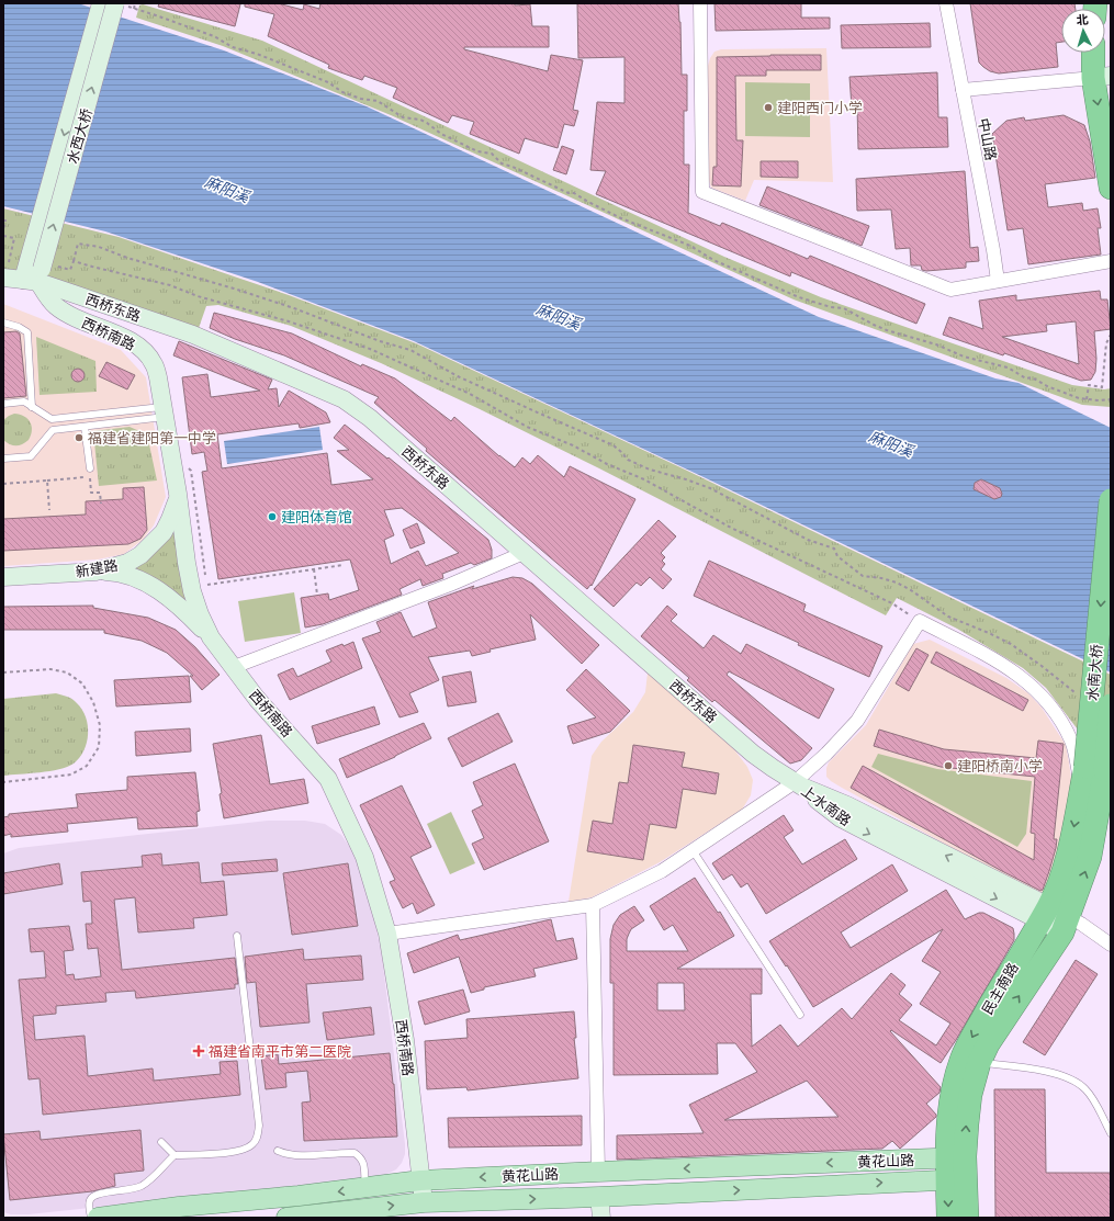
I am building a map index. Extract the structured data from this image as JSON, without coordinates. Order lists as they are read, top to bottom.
{
  "streets": {
    "highway": ["水南大桥", "民主南路"],
    "main road": [
      "水西大桥",
      "西桥东路",
      "西桥南路",
      "新建路",
      "上水南路",
      "黄花山路"
    ],
    "street": ["中山路"]
  },
  "crossings": [
    ["水西大桥", "西桥东路"],
    ["水西大桥", "西桥南路"],
    ["西桥东路", "西桥南路"],
    ["西桥东路", "上水南路"],
    ["西桥南路", "新建路"],
    ["西桥南路", "黄花山路"],
    ["水南大桥", "民主南路"],
    ["上水南路", "民主南路"],
    ["民主南路", "黄花山路"]
  ],
  "one_way": ["水南大桥"],
  "water": ["麻阳溪"],
  "places": {
    "other": [
      "建阳西门小学",
      "福建省建阳第一中学",
      "建阳体育馆",
      "建阳桥南小学"
    ],
    "health": ["福建省南平市第二医院"]
  },
  "north": "top"
}
